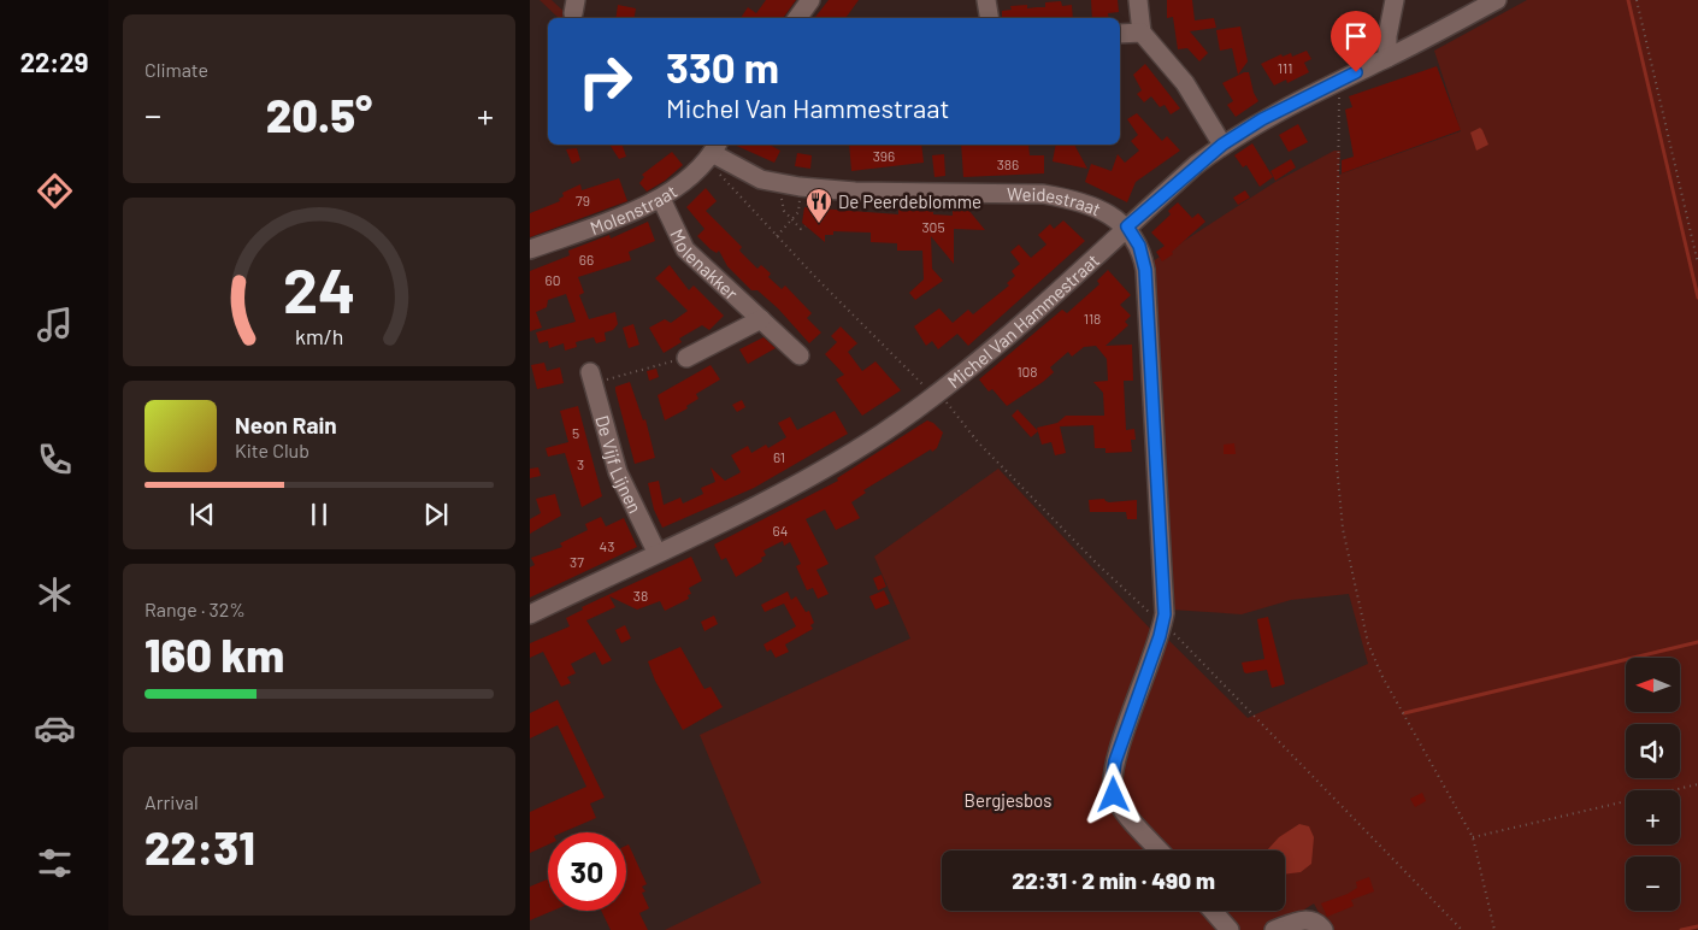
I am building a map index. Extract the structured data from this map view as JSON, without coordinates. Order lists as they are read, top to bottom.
{
  "streets": {
    "street": [
      "Weidestraat",
      "Molenstraat",
      "Molenakker",
      "Michel Van Hammestraat",
      "De Vijf Lijnen"
    ]
  },
  "crossings": [
    ["Weidestraat", "Molenstraat"],
    ["Weidestraat", "Michel Van Hammestraat"],
    ["Molenstraat", "Molenakker"],
    ["Michel Van Hammestraat", "De Vijf Lijnen"]
  ],
  "parks": ["Bergjesbos"],
  "places": {
    "restaurant": ["De Peerdeblomme"]
  },
  "house_numbers": [
    "111",
    "396",
    "386",
    "79",
    "305",
    "66",
    "60",
    "118",
    "108",
    "5",
    "61",
    "3",
    "64",
    "43",
    "37",
    "38"
  ],
  "north": "left",
  "page": {
    "tabs": "22:29",
    "tile": [
      "Climate",
      ["Range · 32%", "160 km"],
      ["Arrival", "22:31"]
    ],
    "turn": ["330 m", "Michel Van Hammestraat"],
    "heat": ["−", "20.5°", "+"],
    "song": ["Neon Rain", "Kite Club"],
    "map_buttons": ["+", "−"],
    "limit": "30",
    "trip": "22:31 · 2 min · 490 m",
    "gauge": ["24", "km/h"]
  }
}
